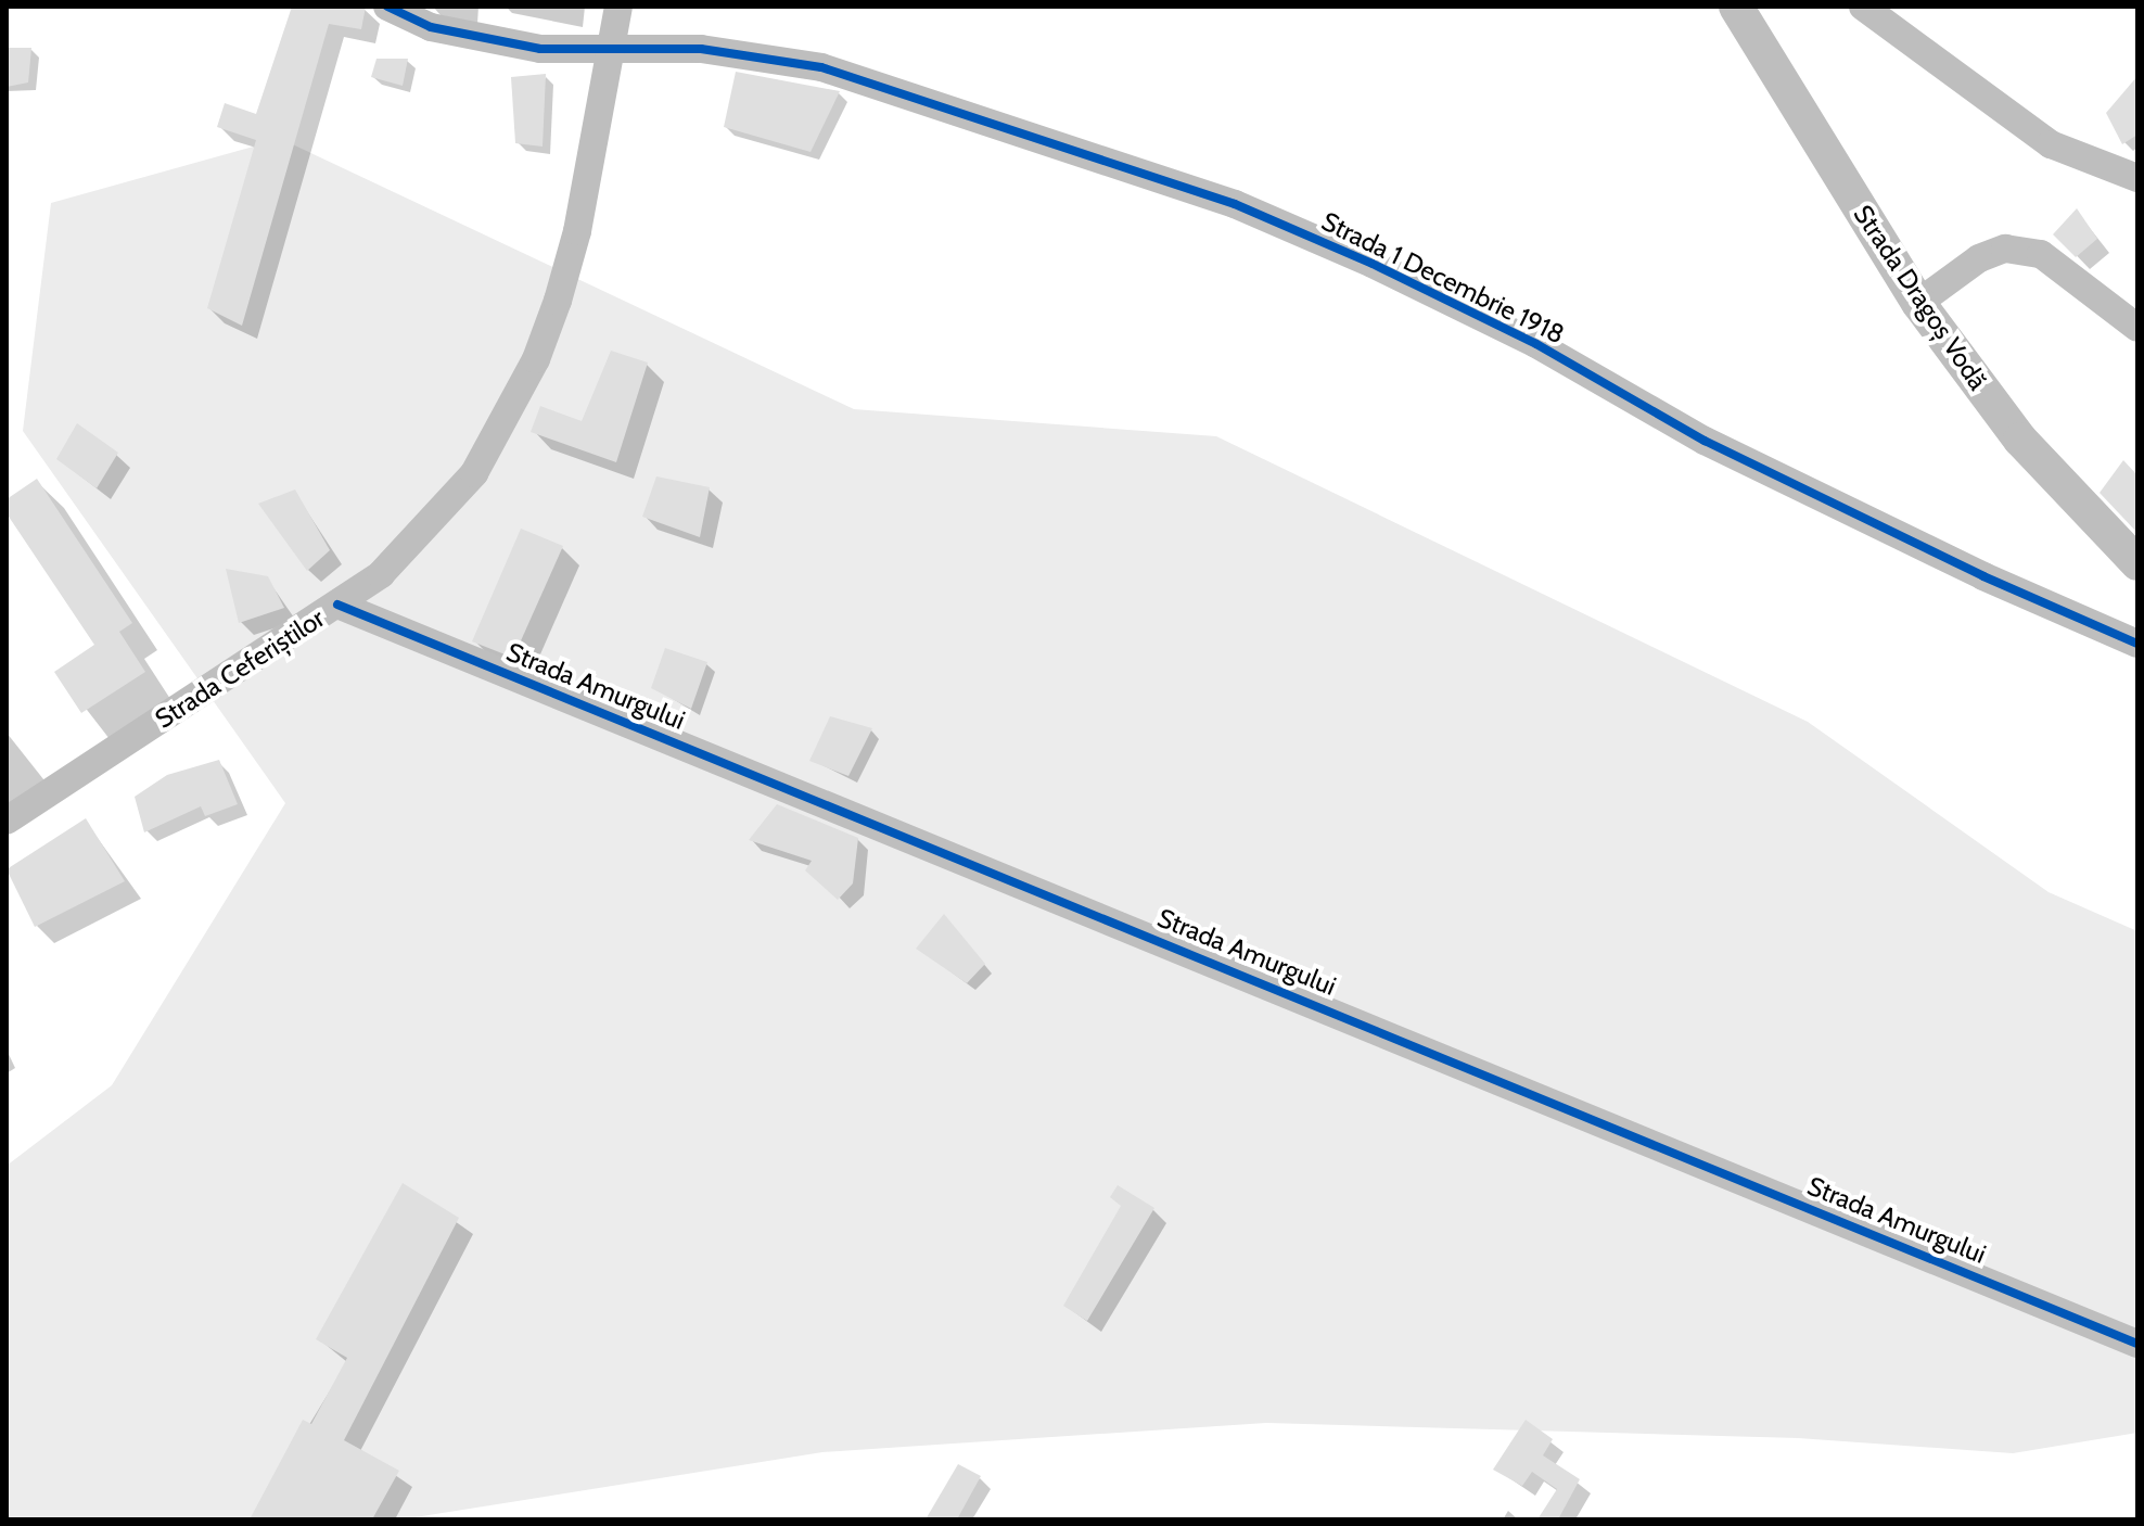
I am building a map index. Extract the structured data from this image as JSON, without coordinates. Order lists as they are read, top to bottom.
{
  "streets": {
    "main road": ["Strada Dragoș Vodă"],
    "street": ["Strada 1 Decembrie 1918", "Strada Ceferiștilor", "Strada Amurgului"]
  },
  "crossings": [
    ["Strada 1 Decembrie 1918", "Strada Ceferiștilor"],
    ["Strada Ceferiștilor", "Strada Amurgului"]
  ]
}
